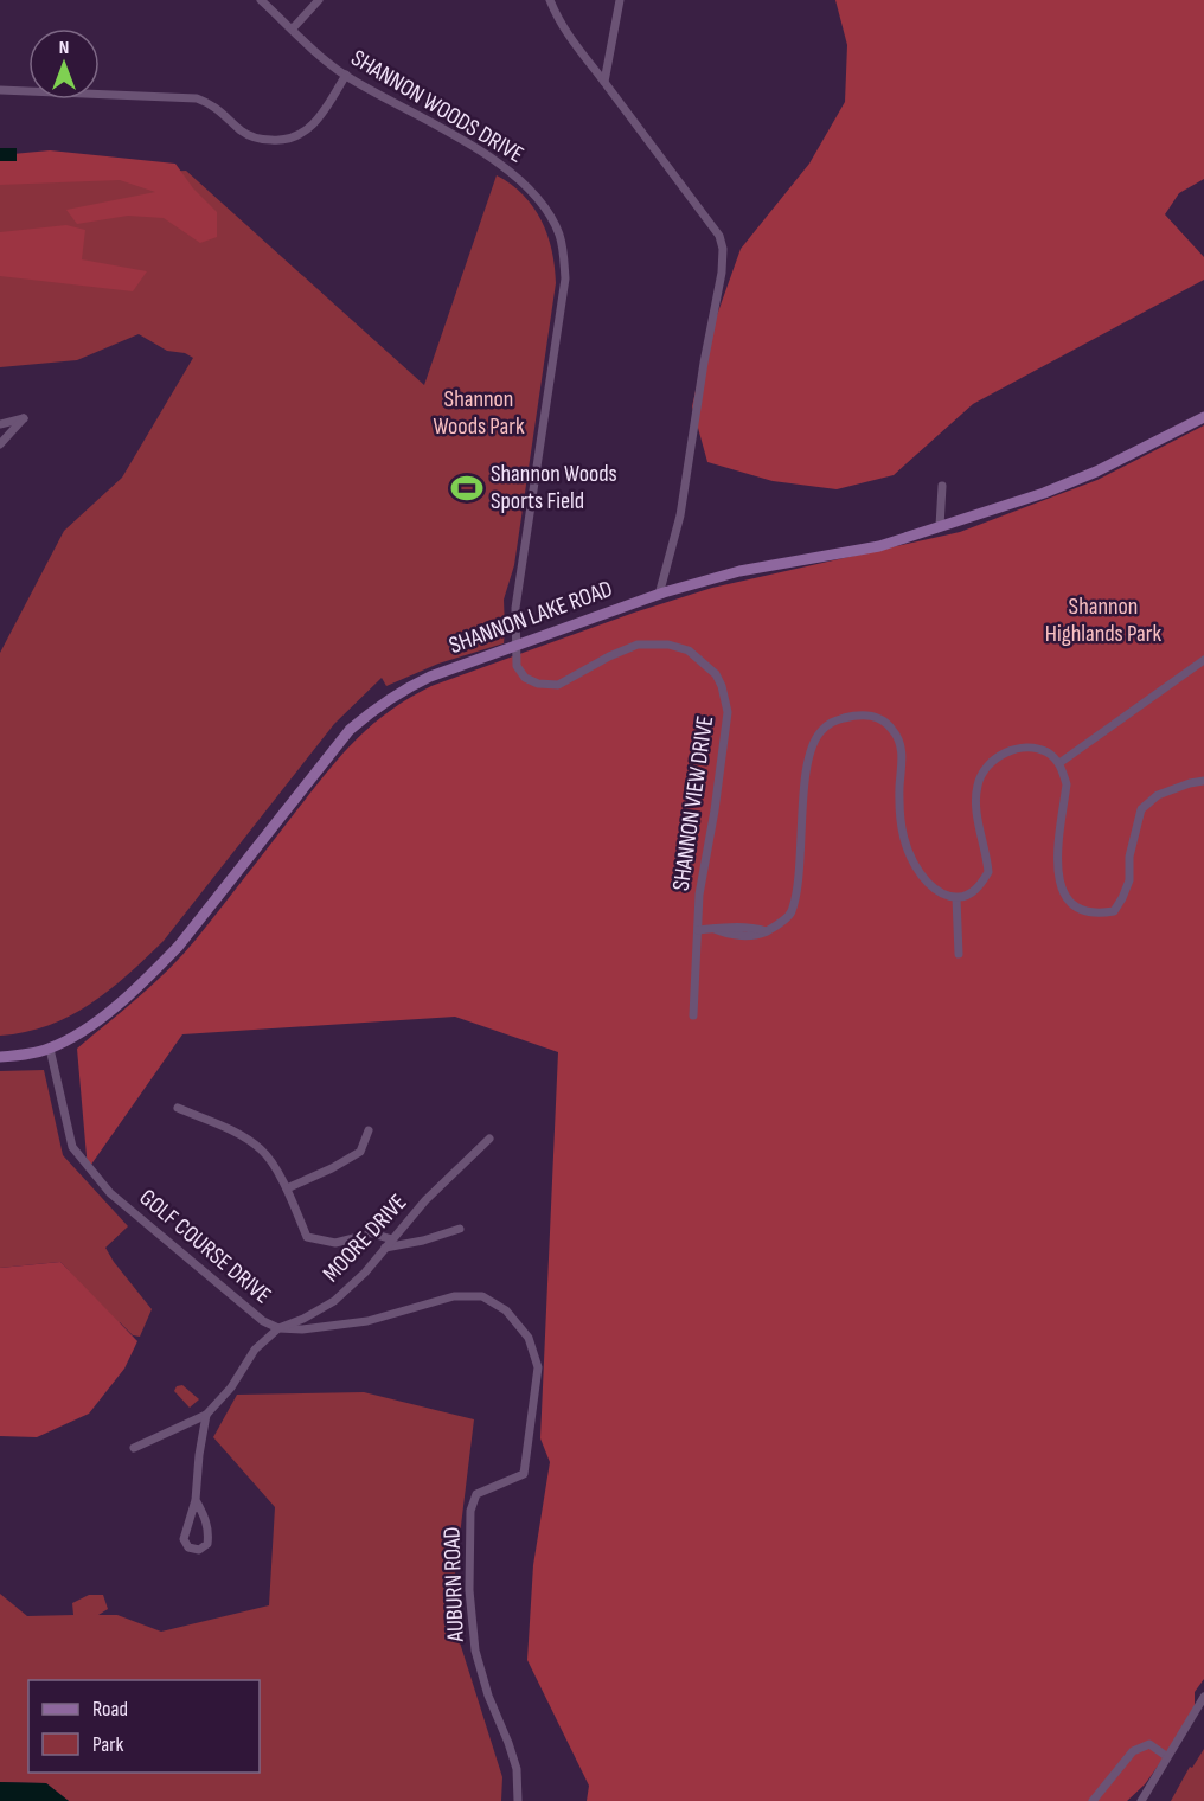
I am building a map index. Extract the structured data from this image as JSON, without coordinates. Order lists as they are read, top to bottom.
{
  "streets": {
    "main road": ["SHANNON LAKE ROAD"],
    "street": [
      "SHANNON WOODS DRIVE",
      "SHANNON VIEW DRIVE",
      "MOORE DRIVE",
      "GOLF COURSE DRIVE",
      "AUBURN ROAD"
    ]
  },
  "crossings": [
    ["SHANNON WOODS DRIVE", "SHANNON LAKE ROAD"],
    ["SHANNON WOODS DRIVE", "SHANNON VIEW DRIVE"],
    ["SHANNON LAKE ROAD", "SHANNON VIEW DRIVE"],
    ["SHANNON LAKE ROAD", "GOLF COURSE DRIVE"],
    ["MOORE DRIVE", "GOLF COURSE DRIVE"],
    ["GOLF COURSE DRIVE", "AUBURN ROAD"]
  ],
  "parks": ["Shannon Woods Park", "Shannon Highlands Park"],
  "places": {
    "sports": ["Shannon Woods Sports Field"]
  },
  "legend": ["Road", "Park"],
  "north": "top"
}
